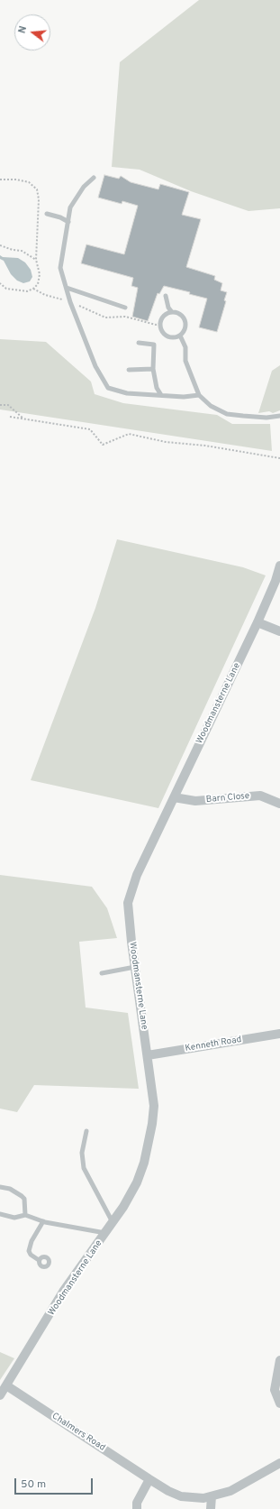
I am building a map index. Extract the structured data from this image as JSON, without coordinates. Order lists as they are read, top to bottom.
{
  "streets": {
    "street": [
      "Woodmansterne Lane",
      "Barn Close",
      "Kenneth Road",
      "Chalmers Road"
    ]
  },
  "crossings": [
    ["Woodmansterne Lane", "Barn Close"],
    ["Woodmansterne Lane", "Kenneth Road"],
    ["Woodmansterne Lane", "Chalmers Road"]
  ],
  "scale_bar": "50 m",
  "north": "left"
}
